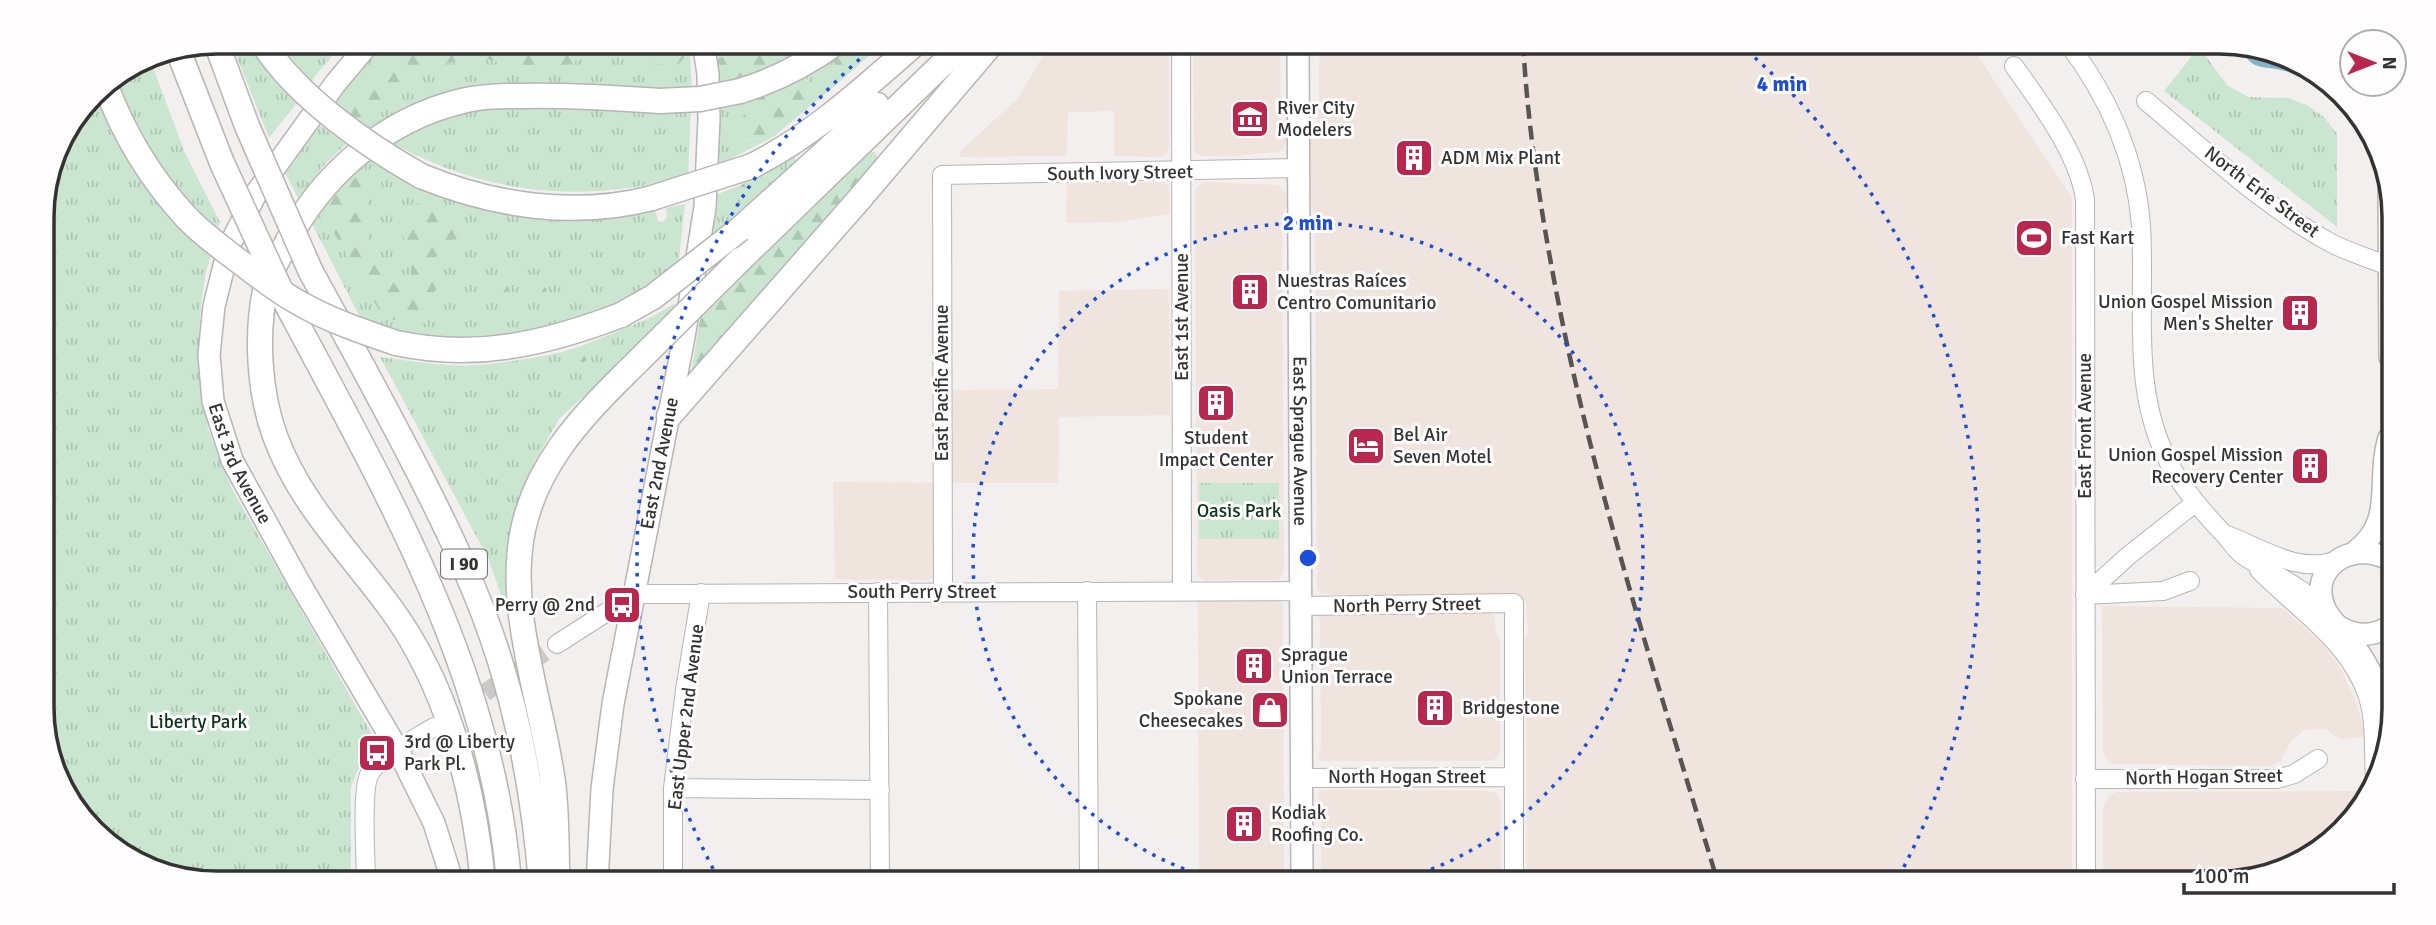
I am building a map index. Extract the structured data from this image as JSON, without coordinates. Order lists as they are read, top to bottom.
{
  "streets": {
    "highway": ["I 90"],
    "main road": ["East Sprague Avenue", "East 3rd Avenue", "East 2nd Avenue"],
    "street": [
      "South Ivory Street",
      "North Erie Street",
      "East 1st Avenue",
      "East Pacific Avenue",
      "East Front Avenue",
      "South Perry Street",
      "North Perry Street",
      "East Upper 2nd Avenue",
      "North Hogan Street"
    ]
  },
  "crossings": [
    ["South Ivory Street", "East 1st Avenue"],
    ["South Ivory Street", "East Pacific Avenue"],
    ["South Ivory Street", "East Sprague Avenue"],
    ["East 1st Avenue", "South Perry Street"],
    ["East Pacific Avenue", "South Perry Street"],
    ["East Front Avenue", "North Hogan Street"],
    ["East Sprague Avenue", "South Perry Street"],
    ["East Sprague Avenue", "North Perry Street"],
    ["East Sprague Avenue", "North Hogan Street"],
    ["East 2nd Avenue", "South Perry Street"],
    ["South Perry Street", "North Perry Street"],
    ["South Perry Street", "East Upper 2nd Avenue"],
    ["North Perry Street", "North Hogan Street"]
  ],
  "parks": ["Oasis Park", "Liberty Park"],
  "places": {
    "museum": ["River City Modelers"],
    "building": [
      "ADM Mix Plant",
      "Nuestras Raíces Centro Comunitario",
      "Union Gospel Mission Men's Shelter",
      "Student Impact Center",
      "Union Gospel Mission Recovery Center",
      "Sprague Union Terrace",
      "Bridgestone",
      "Kodiak Roofing Co."
    ],
    "sports": ["Fast Kart"],
    "hotel": ["Bel Air Seven Motel"],
    "bus stop": ["Perry @ 2nd", "3rd @ Liberty Park Pl."],
    "shop": ["Spokane Cheesecakes"]
  },
  "scale_bar": "100 m",
  "north": "right",
  "rings": ["4 min", "2 min"]
}
